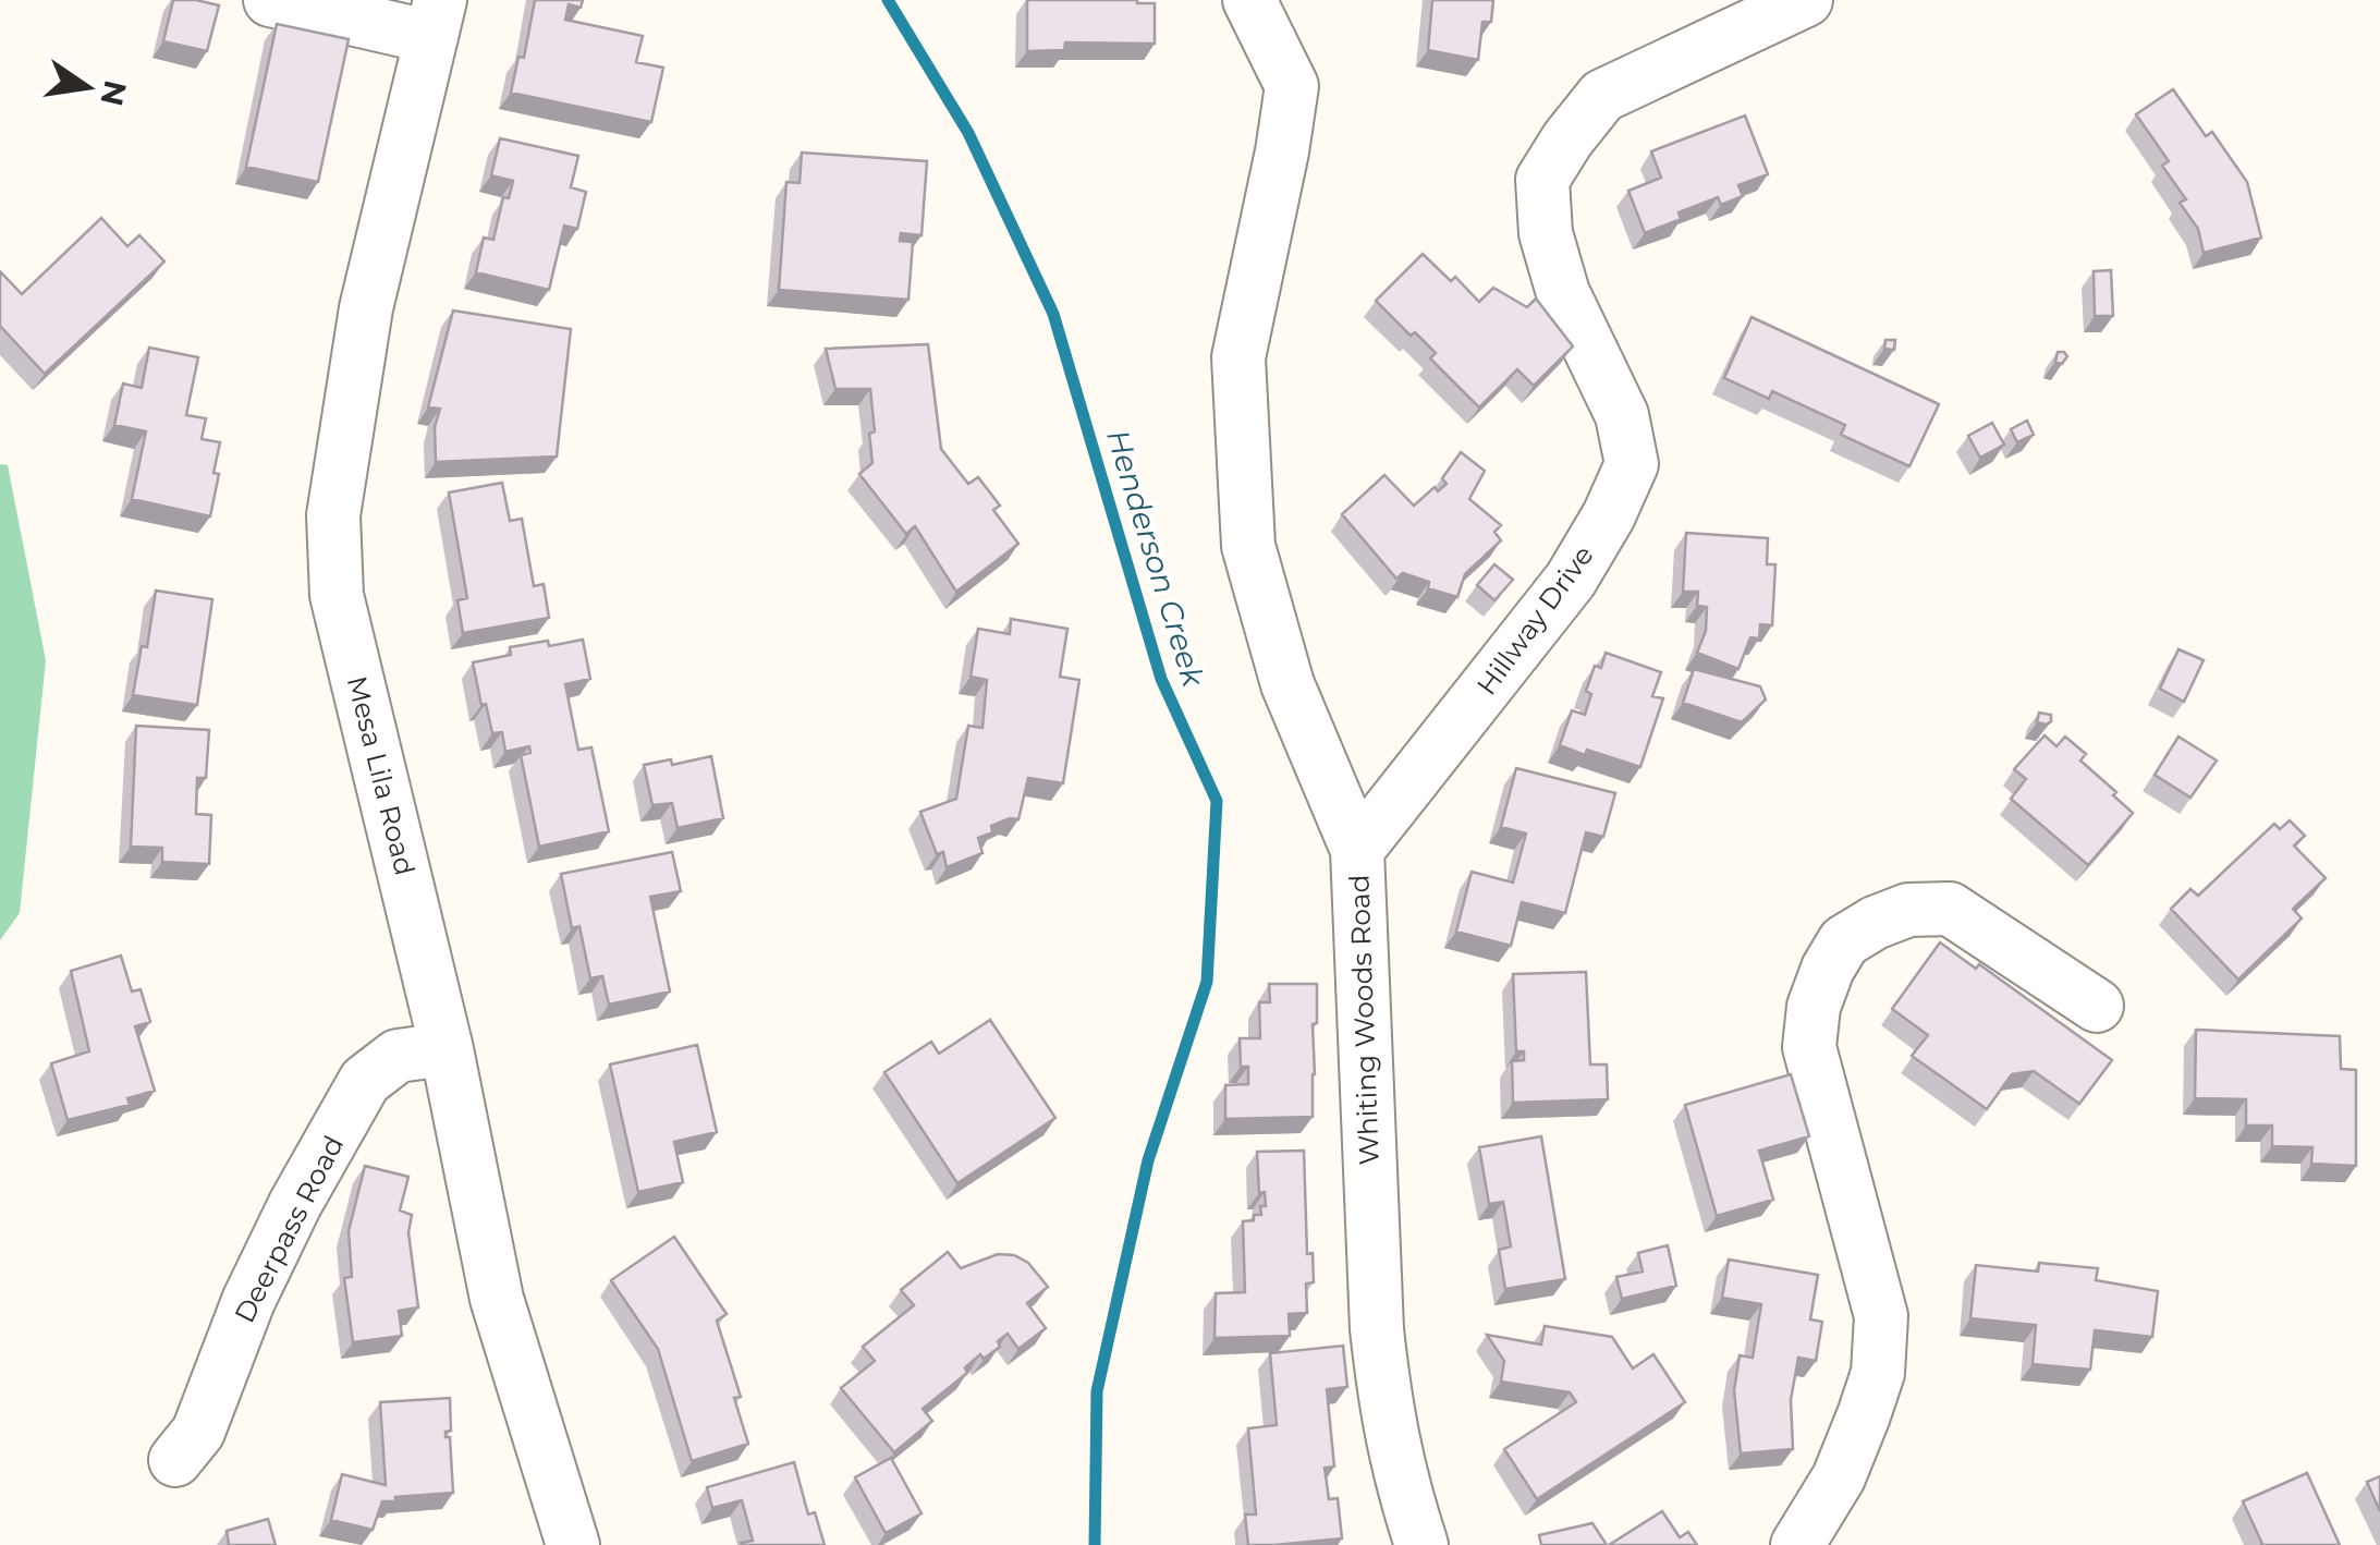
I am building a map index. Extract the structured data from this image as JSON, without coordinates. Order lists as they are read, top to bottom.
{
  "streets": {
    "street": [
      "Hillway Drive",
      "Mesa Lila Road",
      "Whiting Woods Road",
      "Deerpass Road"
    ]
  },
  "crossings": [
    ["Hillway Drive", "Whiting Woods Road"],
    ["Mesa Lila Road", "Deerpass Road"]
  ],
  "water": ["Henderson Creek"],
  "north": "right"
}
